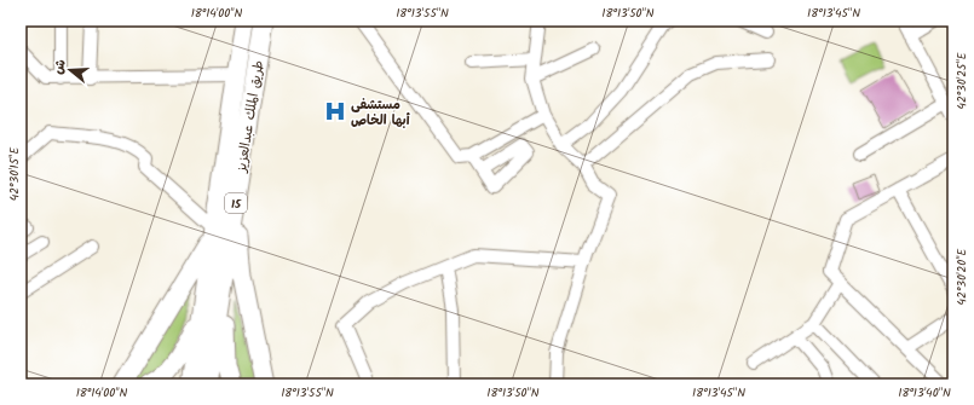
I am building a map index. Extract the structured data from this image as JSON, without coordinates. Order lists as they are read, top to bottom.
{
  "streets": {
    "highway": ["طريق الملك عبدالعزيز", "15"]
  },
  "places": {
    "hospital": ["مستشفى أبها الخاص"]
  },
  "north": "left",
  "coordinates": [
    "18°14'00\"N",
    "18°13'55\"N",
    "18°13'50\"N",
    "18°13'45\"N",
    "42°30'25\"E",
    "42°30'15\"E",
    "42°30'20\"E",
    "18°13'40\"N"
  ]
}
